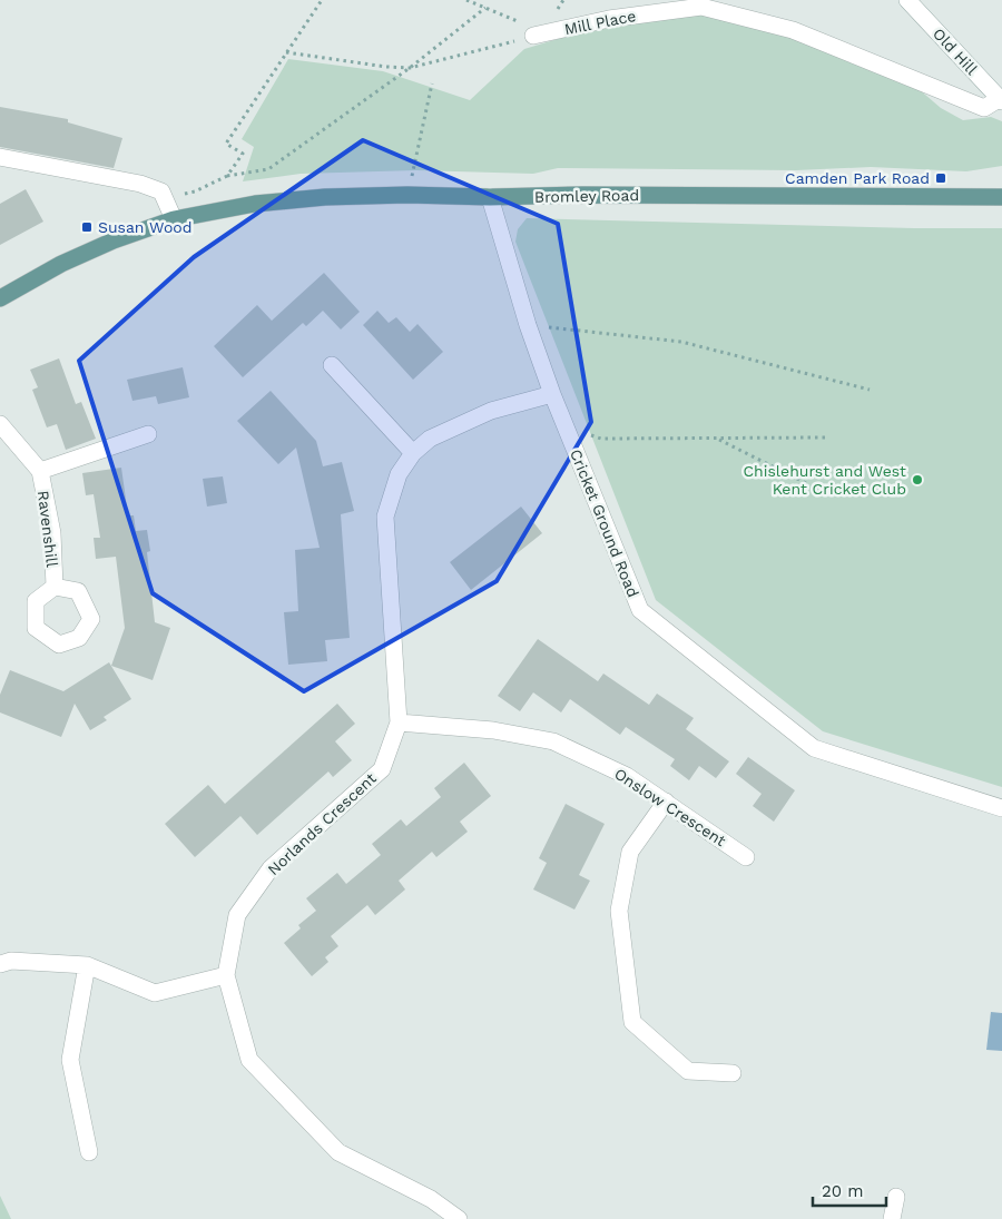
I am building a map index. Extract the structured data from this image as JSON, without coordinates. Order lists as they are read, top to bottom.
{
  "streets": {
    "main road": ["Bromley Road"],
    "street": [
      "Mill Place",
      "Old Hill",
      "Cricket Ground Road",
      "Ravenshill",
      "Onslow Crescent",
      "Norlands Crescent"
    ]
  },
  "crossings": [
    ["Mill Place", "Old Hill"],
    ["Bromley Road", "Cricket Ground Road"],
    ["Cricket Ground Road", "Norlands Crescent"],
    ["Onslow Crescent", "Norlands Crescent"]
  ],
  "places": {
    "transit": ["Camden Park Road", "Susan Wood"],
    "other": ["Chislehurst and West Kent Cricket Club"]
  },
  "scale_bar": "20 m"
}
